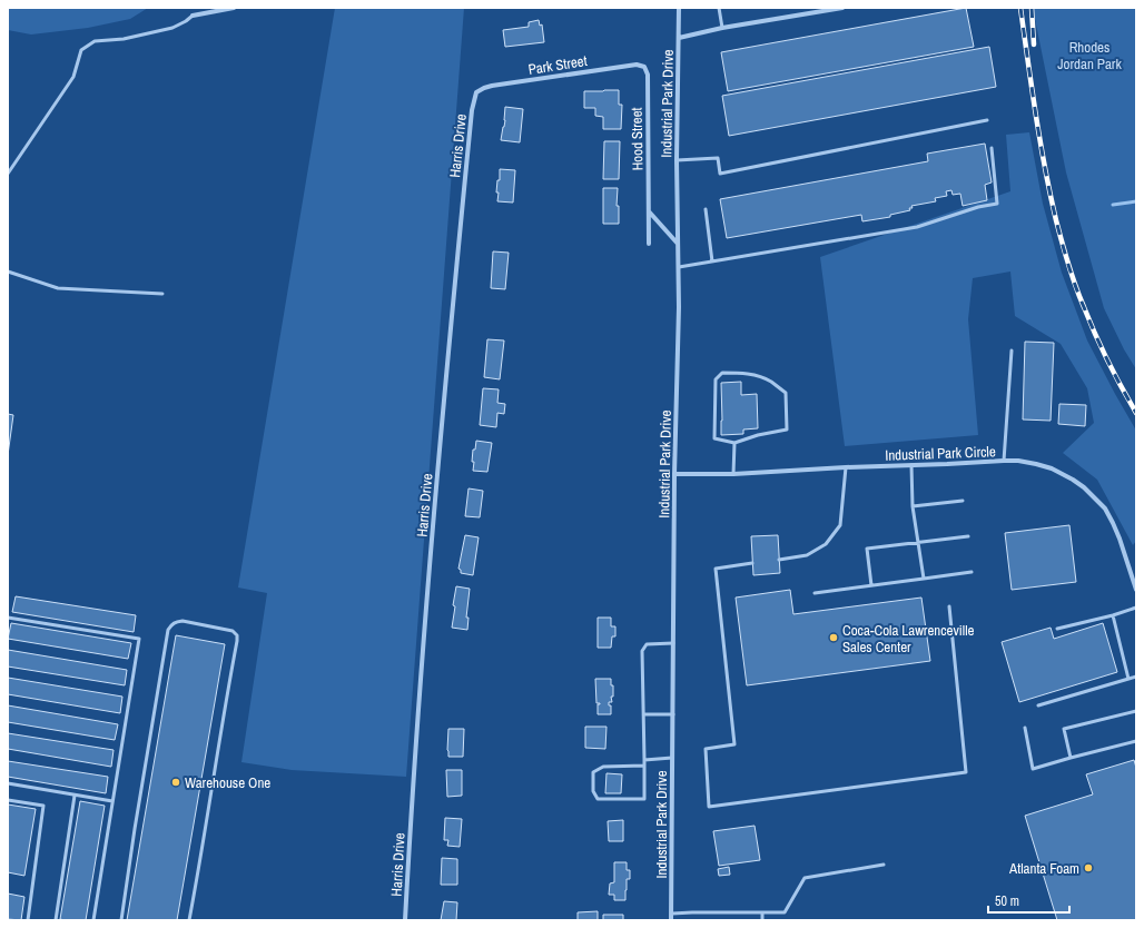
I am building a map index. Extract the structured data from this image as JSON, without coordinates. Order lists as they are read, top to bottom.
{
  "streets": {
    "street": [
      "Park Street",
      "Industrial Park Drive",
      "Hood Street",
      "Harris Drive",
      "Industrial Park Circle"
    ]
  },
  "crossings": [
    ["Park Street", "Hood Street"],
    ["Park Street", "Harris Drive"],
    ["Industrial Park Drive", "Industrial Park Circle"]
  ],
  "parks": ["Rhodes Jordan Park"],
  "places": ["Coca-Cola Lawrenceville Sales Center", "Warehouse One", "Atlanta Foam"],
  "scale_bar": "50 m"
}
